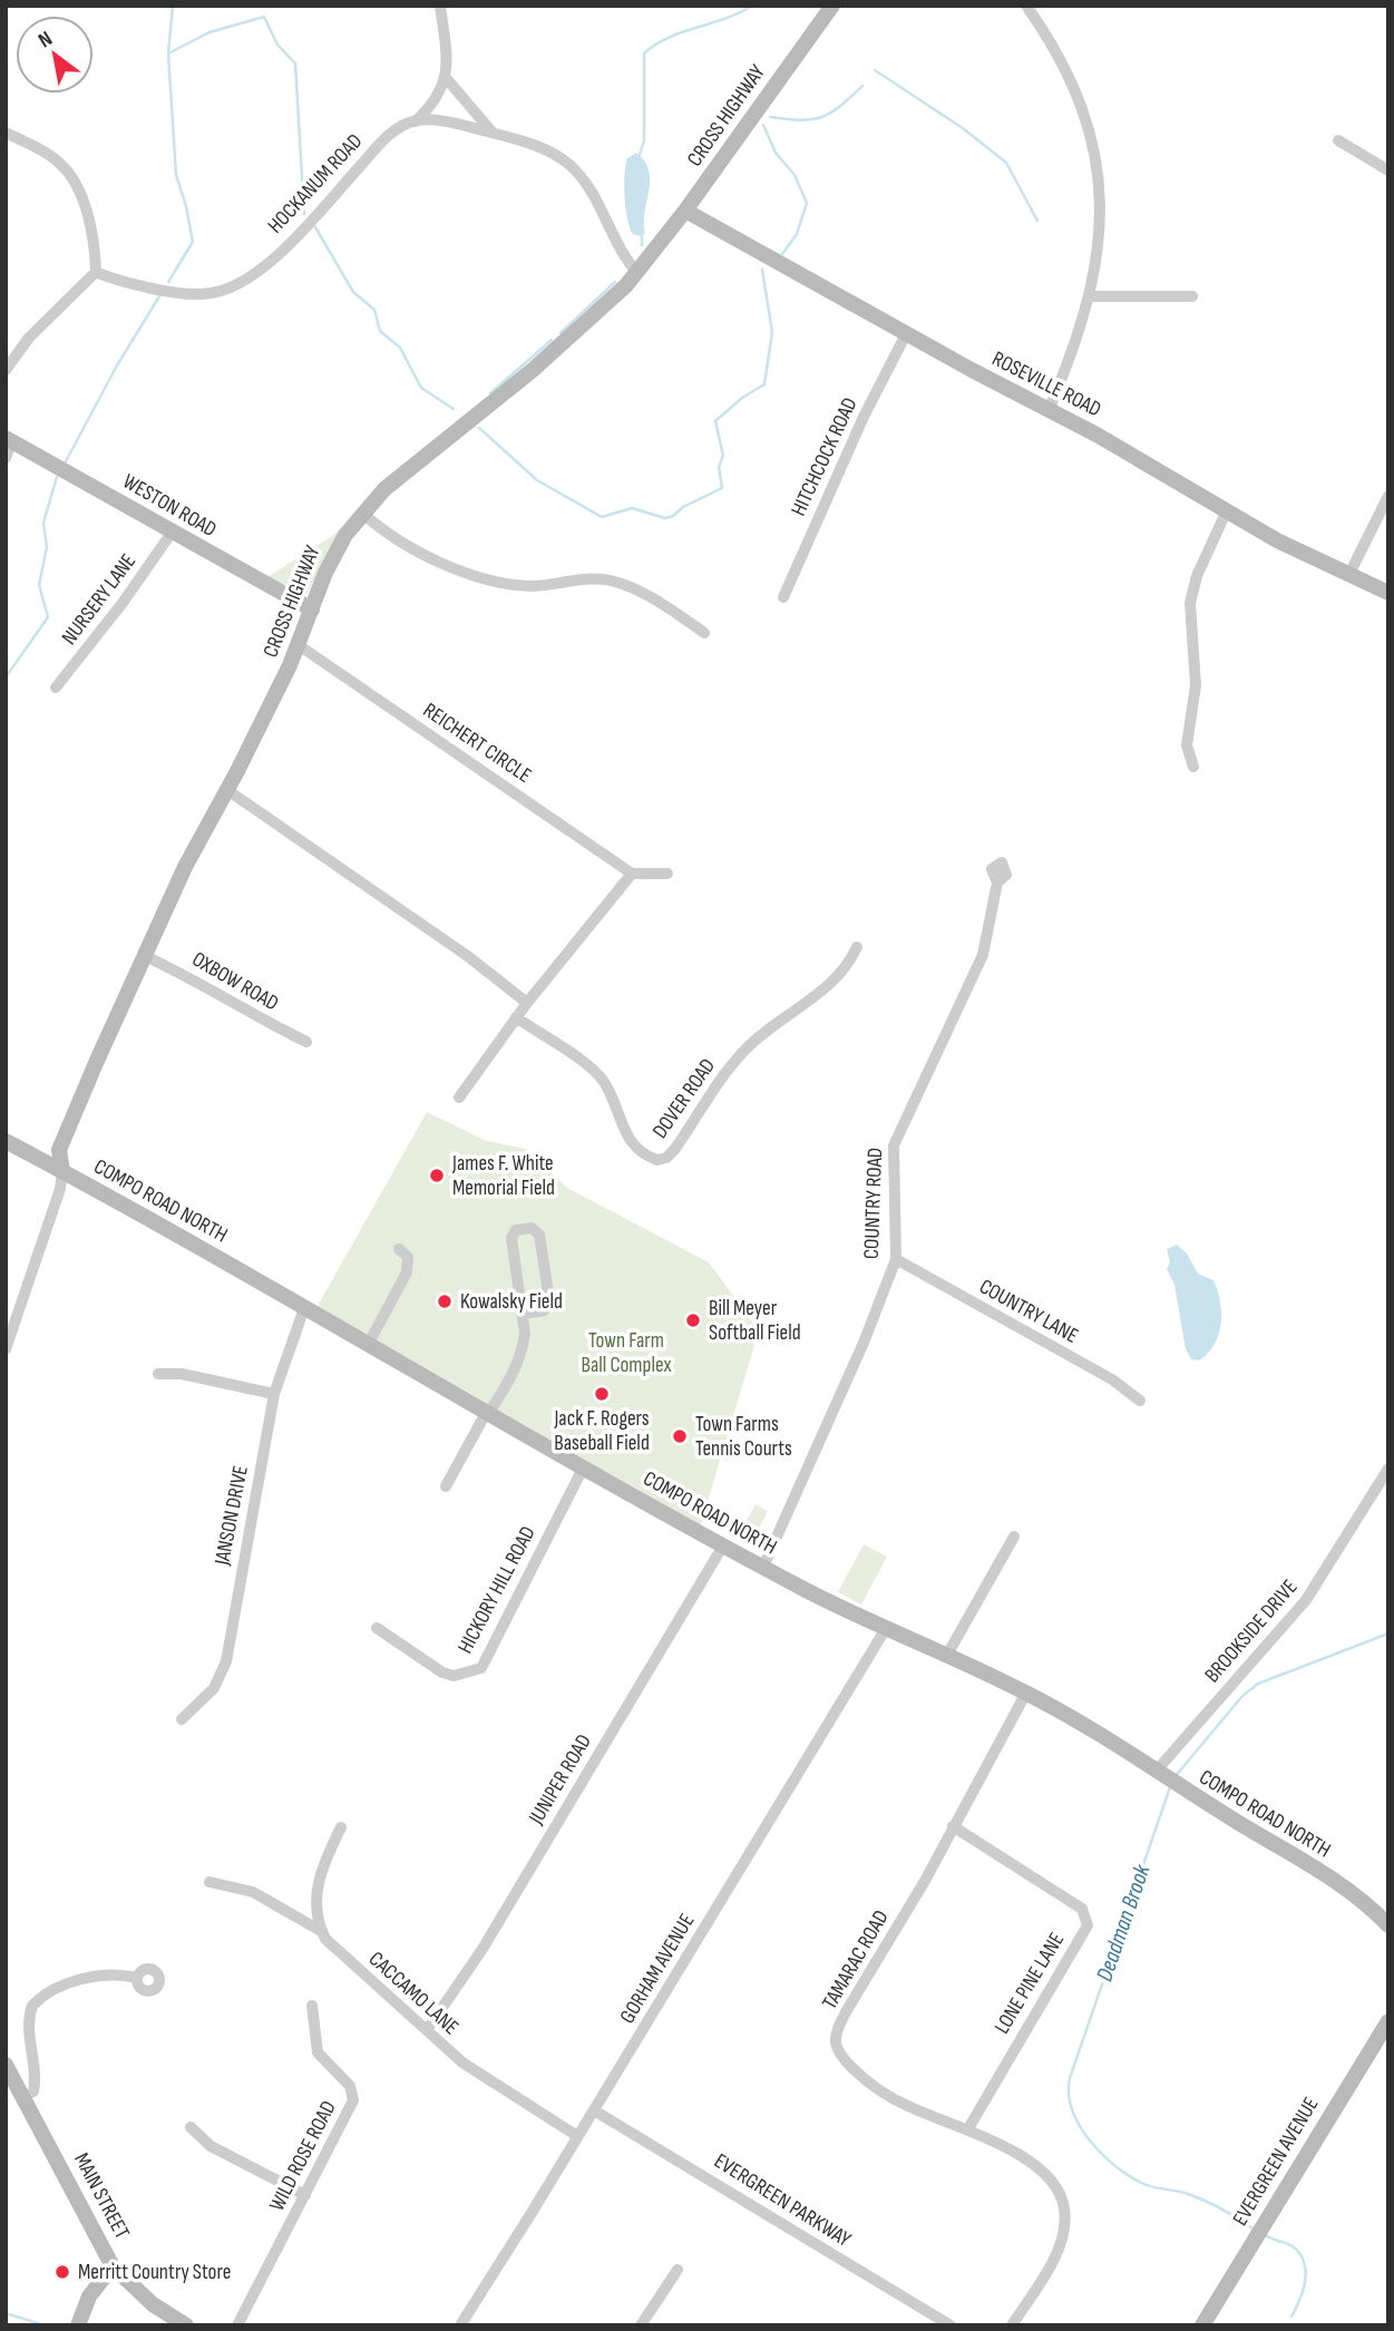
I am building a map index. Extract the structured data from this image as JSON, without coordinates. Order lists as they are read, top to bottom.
{
  "streets": {
    "main road": [
      "CROSS HIGHWAY",
      "ROSEVILLE ROAD",
      "WESTON ROAD",
      "COMPO ROAD NORTH",
      "EVERGREEN AVENUE",
      "MAIN STREET"
    ],
    "street": [
      "HOCKANUM ROAD",
      "HITCHCOCK ROAD",
      "NURSERY LANE",
      "REICHERT CIRCLE",
      "OXBOW ROAD",
      "DOVER ROAD",
      "COUNTRY ROAD",
      "COUNTRY LANE",
      "JANSON DRIVE",
      "HICKORY HILL ROAD",
      "BROOKSIDE DRIVE",
      "JUNIPER ROAD",
      "TAMARAC ROAD",
      "GORHAM AVENUE",
      "LONE PINE LANE",
      "CACCAMO LANE",
      "WILD ROSE ROAD",
      "EVERGREEN PARKWAY"
    ]
  },
  "crossings": [
    ["CROSS HIGHWAY", "ROSEVILLE ROAD"],
    ["CROSS HIGHWAY", "WESTON ROAD"],
    ["CROSS HIGHWAY", "REICHERT CIRCLE"],
    ["CROSS HIGHWAY", "OXBOW ROAD"],
    ["CROSS HIGHWAY", "COMPO ROAD NORTH"],
    ["ROSEVILLE ROAD", "HITCHCOCK ROAD"],
    ["WESTON ROAD", "NURSERY LANE"],
    ["COMPO ROAD NORTH", "COUNTRY ROAD"],
    ["COMPO ROAD NORTH", "JANSON DRIVE"],
    ["COMPO ROAD NORTH", "HICKORY HILL ROAD"],
    ["COMPO ROAD NORTH", "BROOKSIDE DRIVE"],
    ["COMPO ROAD NORTH", "JUNIPER ROAD"],
    ["COMPO ROAD NORTH", "TAMARAC ROAD"],
    ["COMPO ROAD NORTH", "GORHAM AVENUE"],
    ["COUNTRY ROAD", "COUNTRY LANE"],
    ["JUNIPER ROAD", "CACCAMO LANE"],
    ["TAMARAC ROAD", "LONE PINE LANE"],
    ["GORHAM AVENUE", "CACCAMO LANE"],
    ["GORHAM AVENUE", "EVERGREEN PARKWAY"]
  ],
  "water": ["Deadman Brook"],
  "parks": ["Town Farm Ball Complex"],
  "places": [
    "James F. White Memorial Field",
    "Kowalsky Field",
    "Bill Meyer Softball Field",
    "Jack F. Rogers Baseball Field",
    "Town Farms Tennis Courts",
    "Merritt Country Store"
  ],
  "north": "top left"
}
